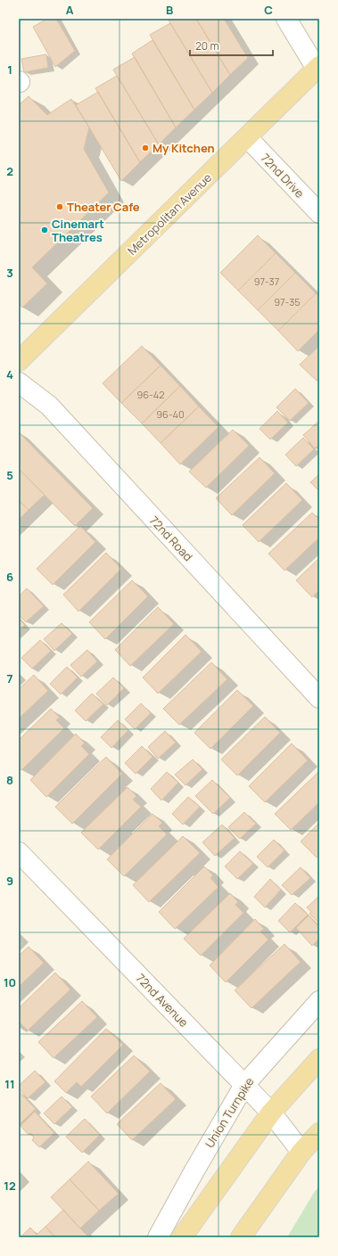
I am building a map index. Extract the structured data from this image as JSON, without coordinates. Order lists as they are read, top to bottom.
{
  "streets": {
    "main road": ["Metropolitan Avenue"],
    "street": [
      "72nd Drive",
      "72nd Road",
      "72nd Avenue",
      "Union Turnpike"
    ]
  },
  "crossings": [
    ["72nd Drive", "Metropolitan Avenue"],
    ["72nd Avenue", "Union Turnpike"]
  ],
  "places": ["My Kitchen", "Theater Cafe", "Cinemart Theatres"],
  "house_numbers": [
    "97-37",
    "97-35",
    "96-42",
    "96-40"
  ],
  "scale_bar": "20 m",
  "grid": {
    "columns": ["A", "B", "C"],
    "rows": [
      "1",
      "2",
      "3",
      "4",
      "5",
      "6",
      "7",
      "8",
      "9",
      "10",
      "11",
      "12"
    ]
  }
}
